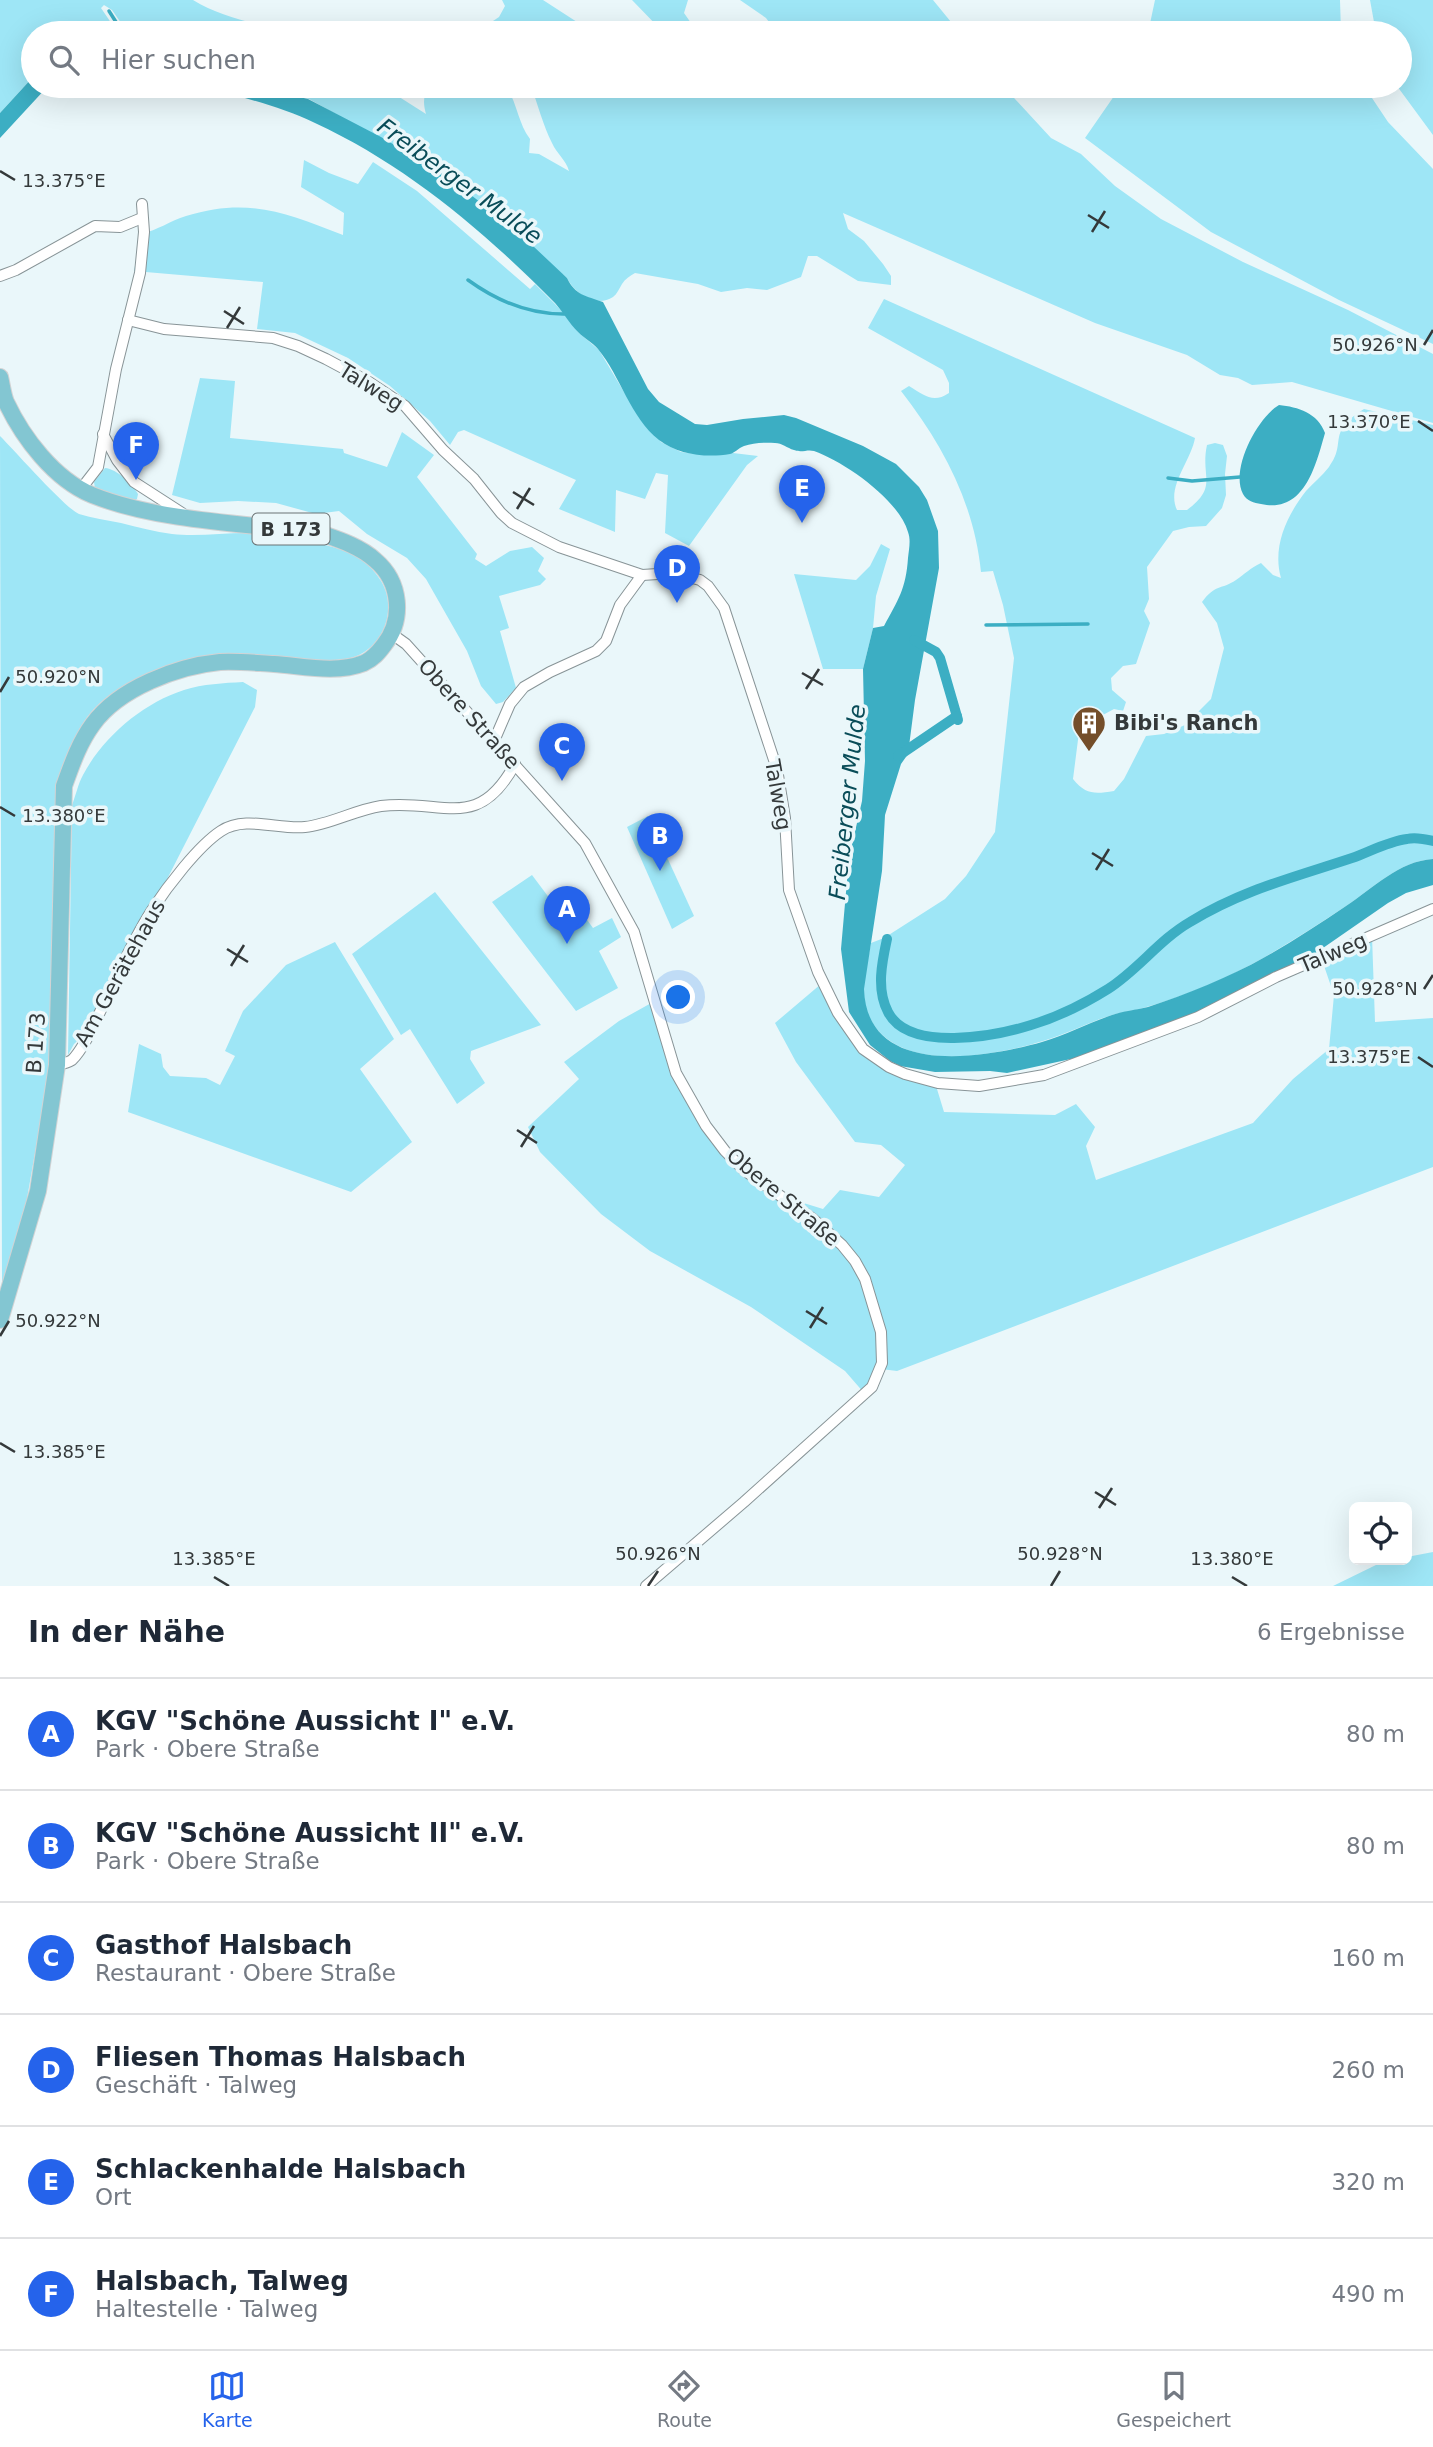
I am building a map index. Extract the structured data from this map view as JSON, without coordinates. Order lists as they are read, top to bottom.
{
  "streets": {
    "main road": ["B 173"],
    "street": ["Talweg", "Obere Straße", "Am Gerätehaus"]
  },
  "crossings": [
    ["B 173", "Obere Straße"],
    ["B 173", "Am Gerätehaus"],
    ["Obere Straße", "Am Gerätehaus"]
  ],
  "water": ["Freiberger Mulde"],
  "places": {
    "building": ["Bibi's Ranch"]
  },
  "page": {
    "search": "Hier suchen",
    "pins": [
      "F",
      "E",
      "D",
      "C",
      "B",
      "A"
    ],
    "heading": ["In der Nähe", "6 Ergebnisse"],
    "list": [
      {
        "mark": "A",
        "name": "KGV \"Schöne Aussicht I\" e.V.",
        "note": "Park · Obere Straße",
        "value": "80 m"
      },
      {
        "mark": "B",
        "name": "KGV \"Schöne Aussicht II\" e.V.",
        "note": "Park · Obere Straße",
        "value": "80 m"
      },
      {
        "mark": "C",
        "name": "Gasthof Halsbach",
        "note": "Restaurant · Obere Straße",
        "value": "160 m"
      },
      {
        "mark": "D",
        "name": "Fliesen Thomas Halsbach",
        "note": "Geschäft · Talweg",
        "value": "260 m"
      },
      {
        "mark": "E",
        "name": "Schlackenhalde Halsbach",
        "note": "Ort",
        "value": "320 m"
      },
      {
        "mark": "F",
        "name": "Halsbach, Talweg",
        "note": "Haltestelle · Talweg",
        "value": "490 m"
      }
    ],
    "nav": ["Karte", "Route", "Gespeichert"]
  },
  "coordinates": [
    "13.375°E",
    "50.926°N",
    "13.370°E",
    "50.920°N",
    "13.380°E",
    "50.928°N",
    "50.922°N",
    "13.385°E"
  ]
}
